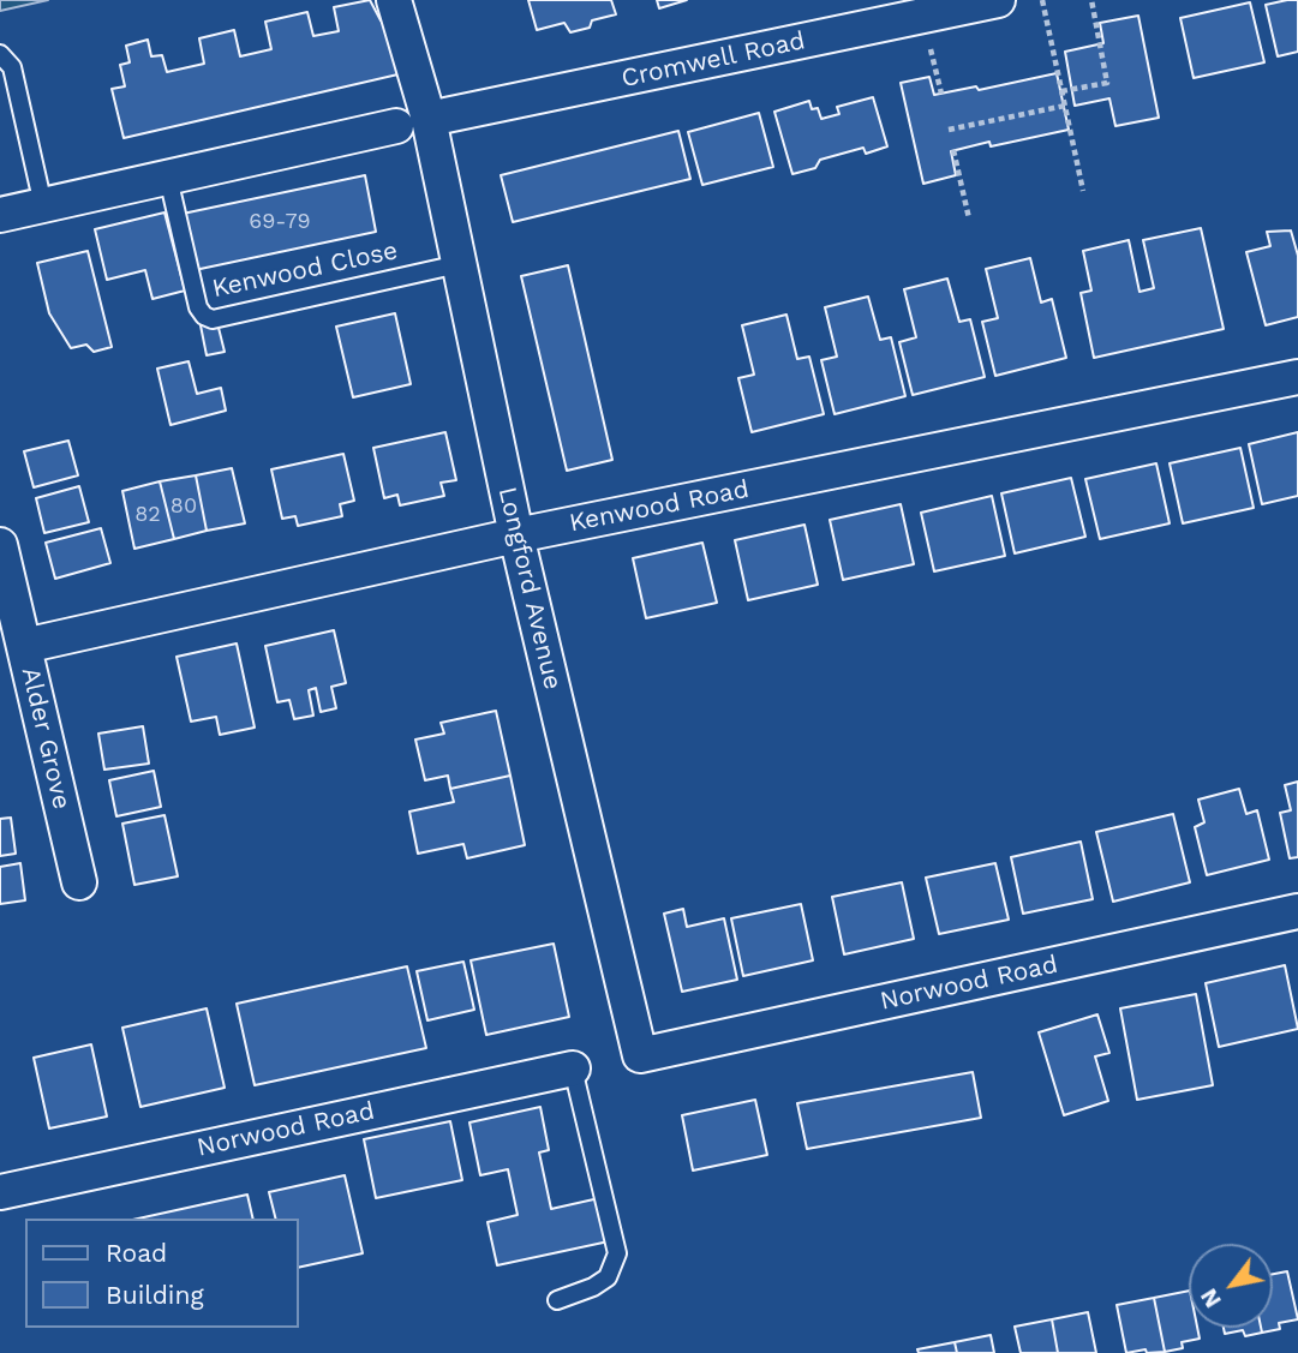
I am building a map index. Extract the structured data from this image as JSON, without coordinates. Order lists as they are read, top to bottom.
{
  "streets": {
    "street": [
      "Cromwell Road",
      "Kenwood Road",
      "Longford Avenue",
      "Alder Grove",
      "Norwood Road"
    ],
    "lane": ["Kenwood Close"]
  },
  "crossings": [
    ["Cromwell Road", "Kenwood Close"],
    ["Cromwell Road", "Longford Avenue"],
    ["Kenwood Close", "Longford Avenue"],
    ["Kenwood Road", "Longford Avenue"],
    ["Kenwood Road", "Alder Grove"],
    ["Longford Avenue", "Norwood Road"]
  ],
  "house_numbers": ["69-79", "80", "82"],
  "legend": ["Road", "Building"],
  "north": "bottom left"
}
